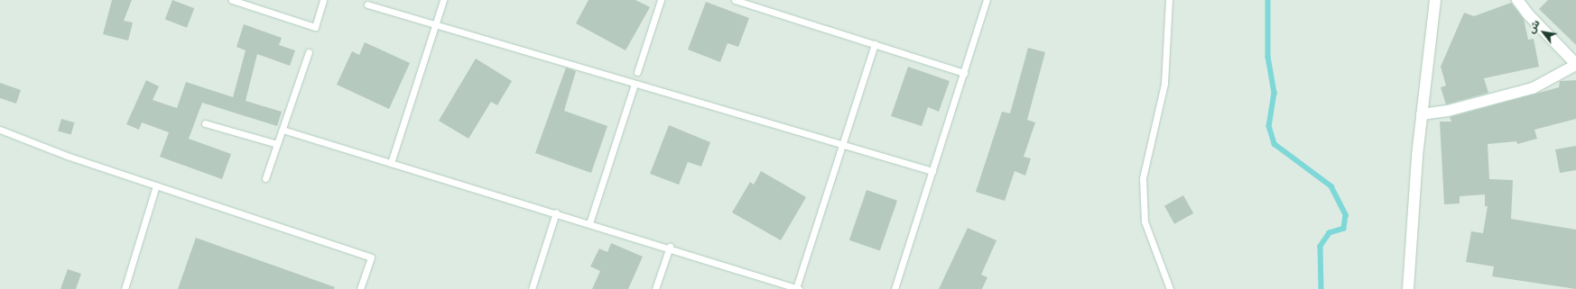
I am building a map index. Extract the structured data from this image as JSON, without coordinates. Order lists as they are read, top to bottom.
{
  "north": "top left"
}
